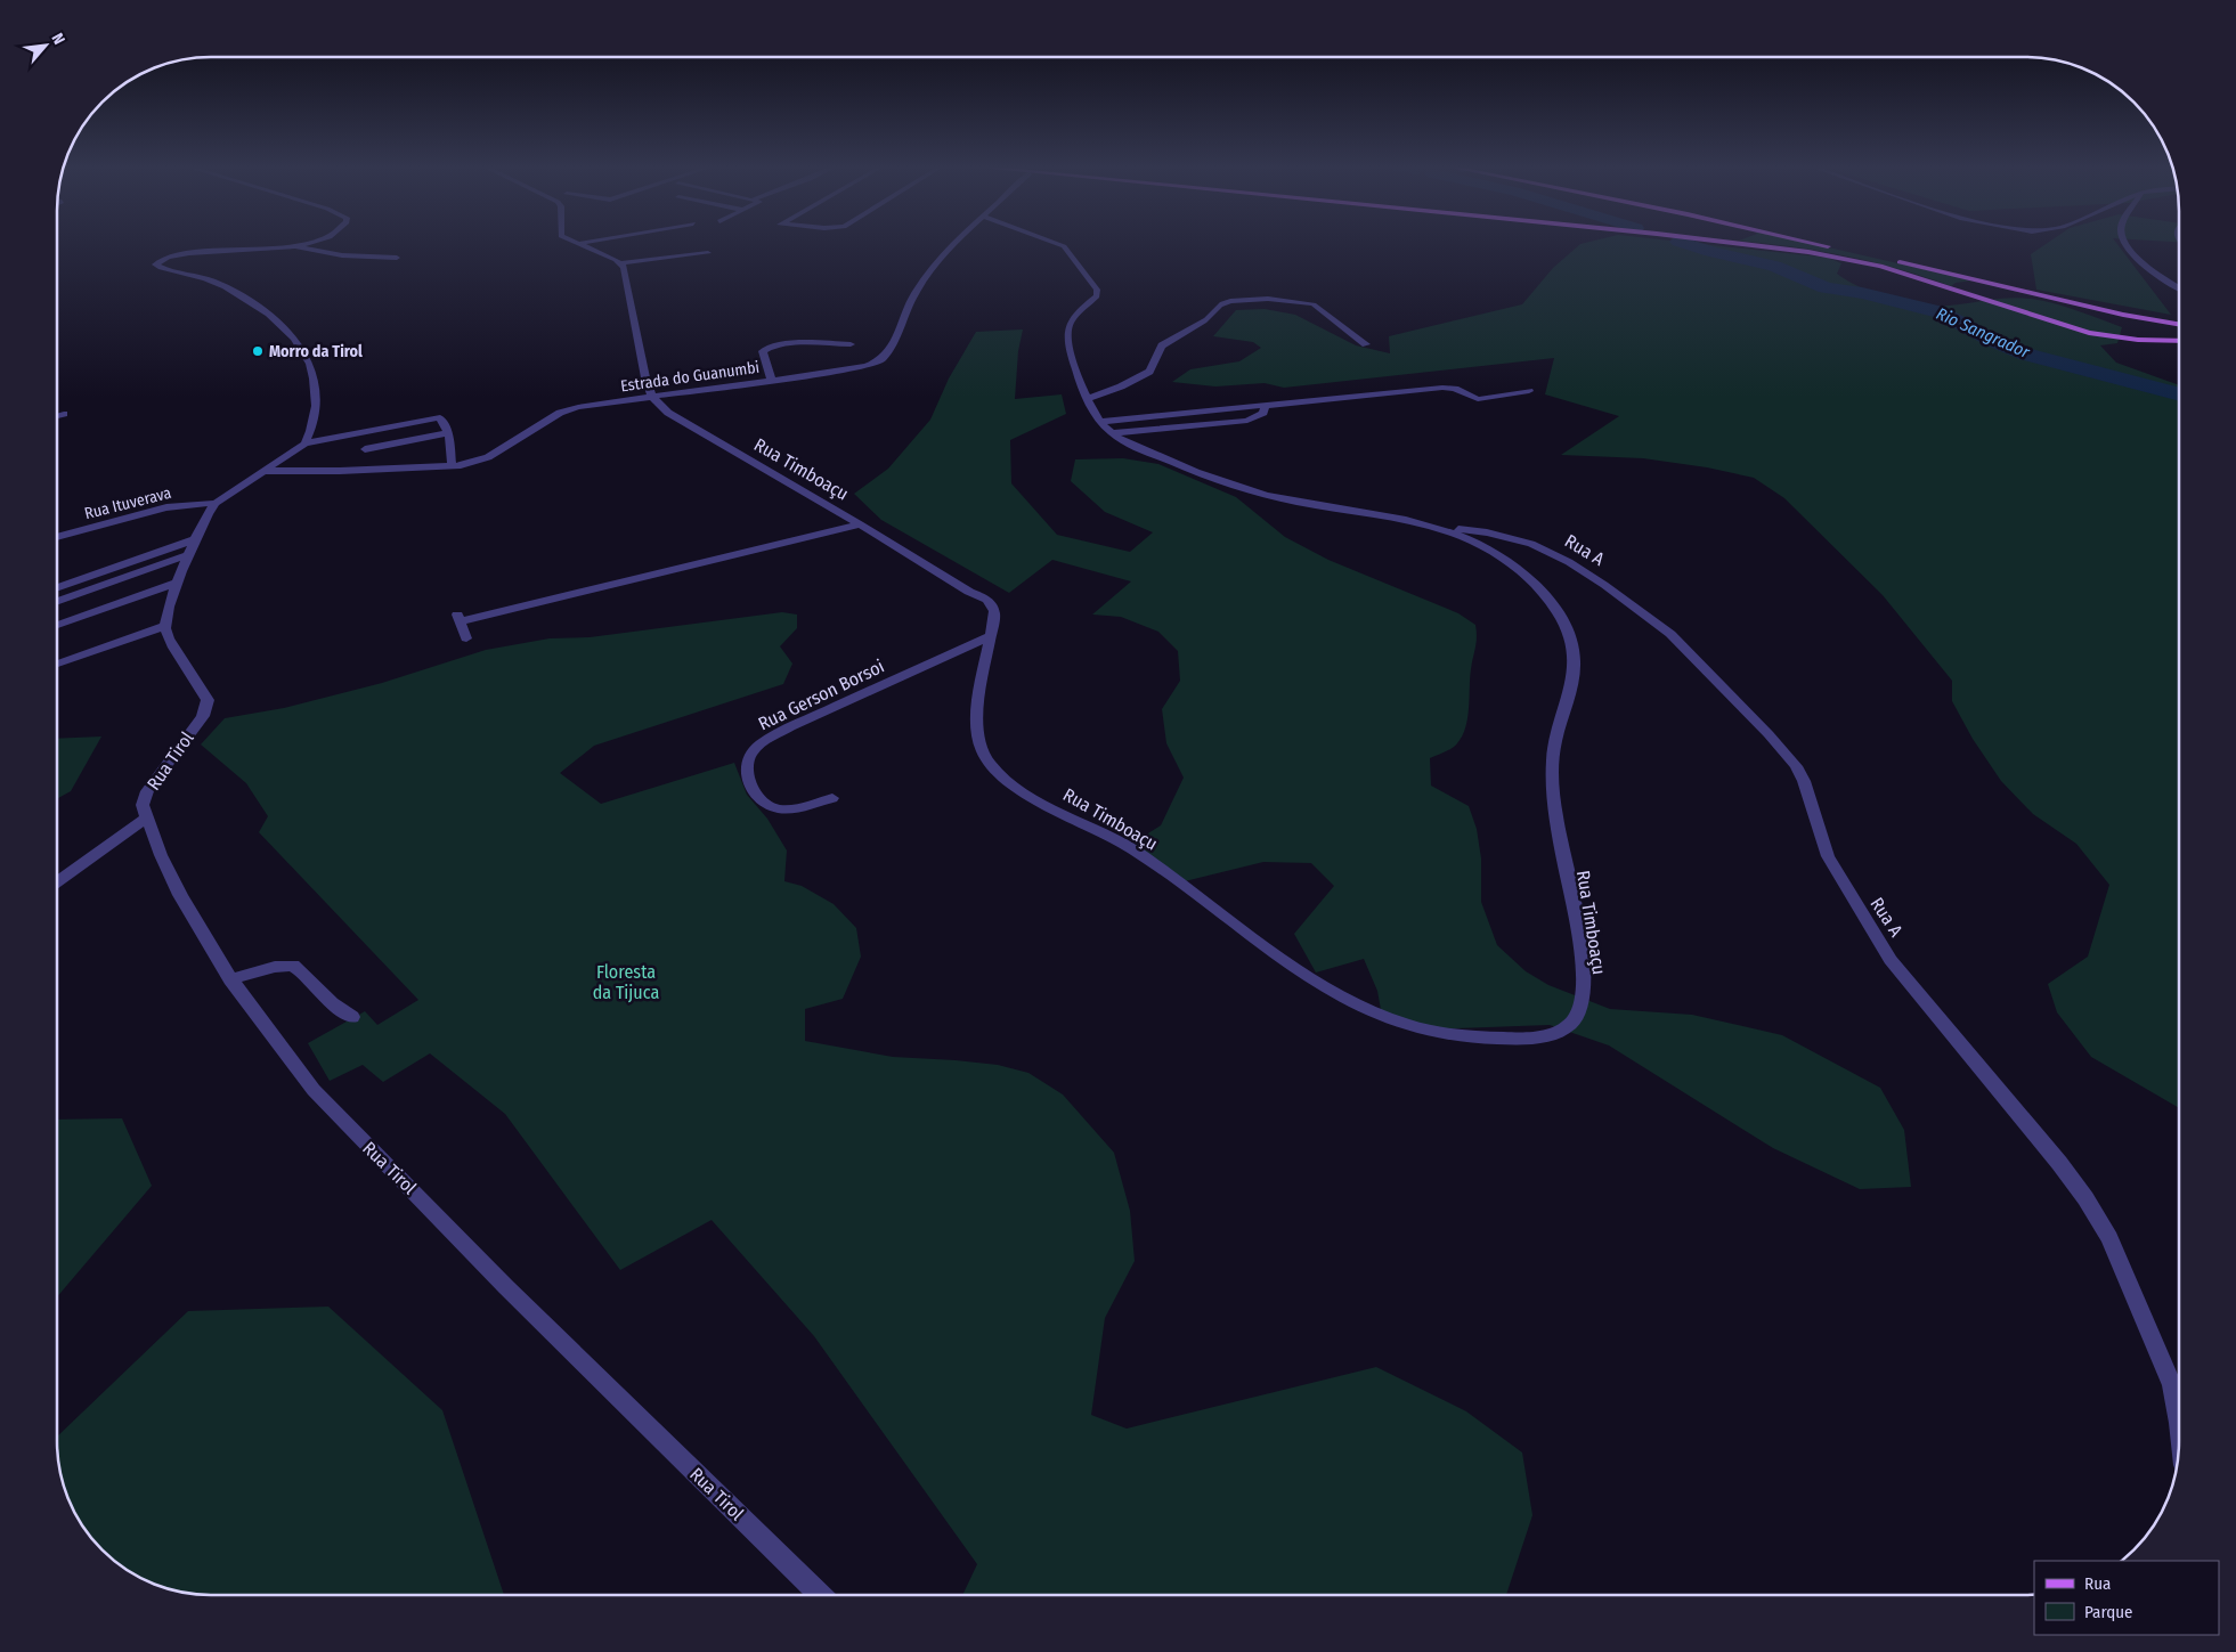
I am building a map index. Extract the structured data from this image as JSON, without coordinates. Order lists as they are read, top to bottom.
{
  "streets": {
    "street": [
      "Estrada do Guanumbi",
      "Rua Timboaçu",
      "Rua Ituverava",
      "Rua A",
      "Rua Gerson Borsoi",
      "Rua Tirol"
    ]
  },
  "crossings": [
    ["Estrada do Guanumbi", "Rua Timboaçu"],
    ["Rua Timboaçu", "Rua A"],
    ["Rua Timboaçu", "Rua Gerson Borsoi"]
  ],
  "water": ["Rio Sangrador"],
  "parks": ["Floresta da Tijuca"],
  "places": ["Morro da Tirol"],
  "legend": ["Rua", "Parque"],
  "north": "top right"
}
